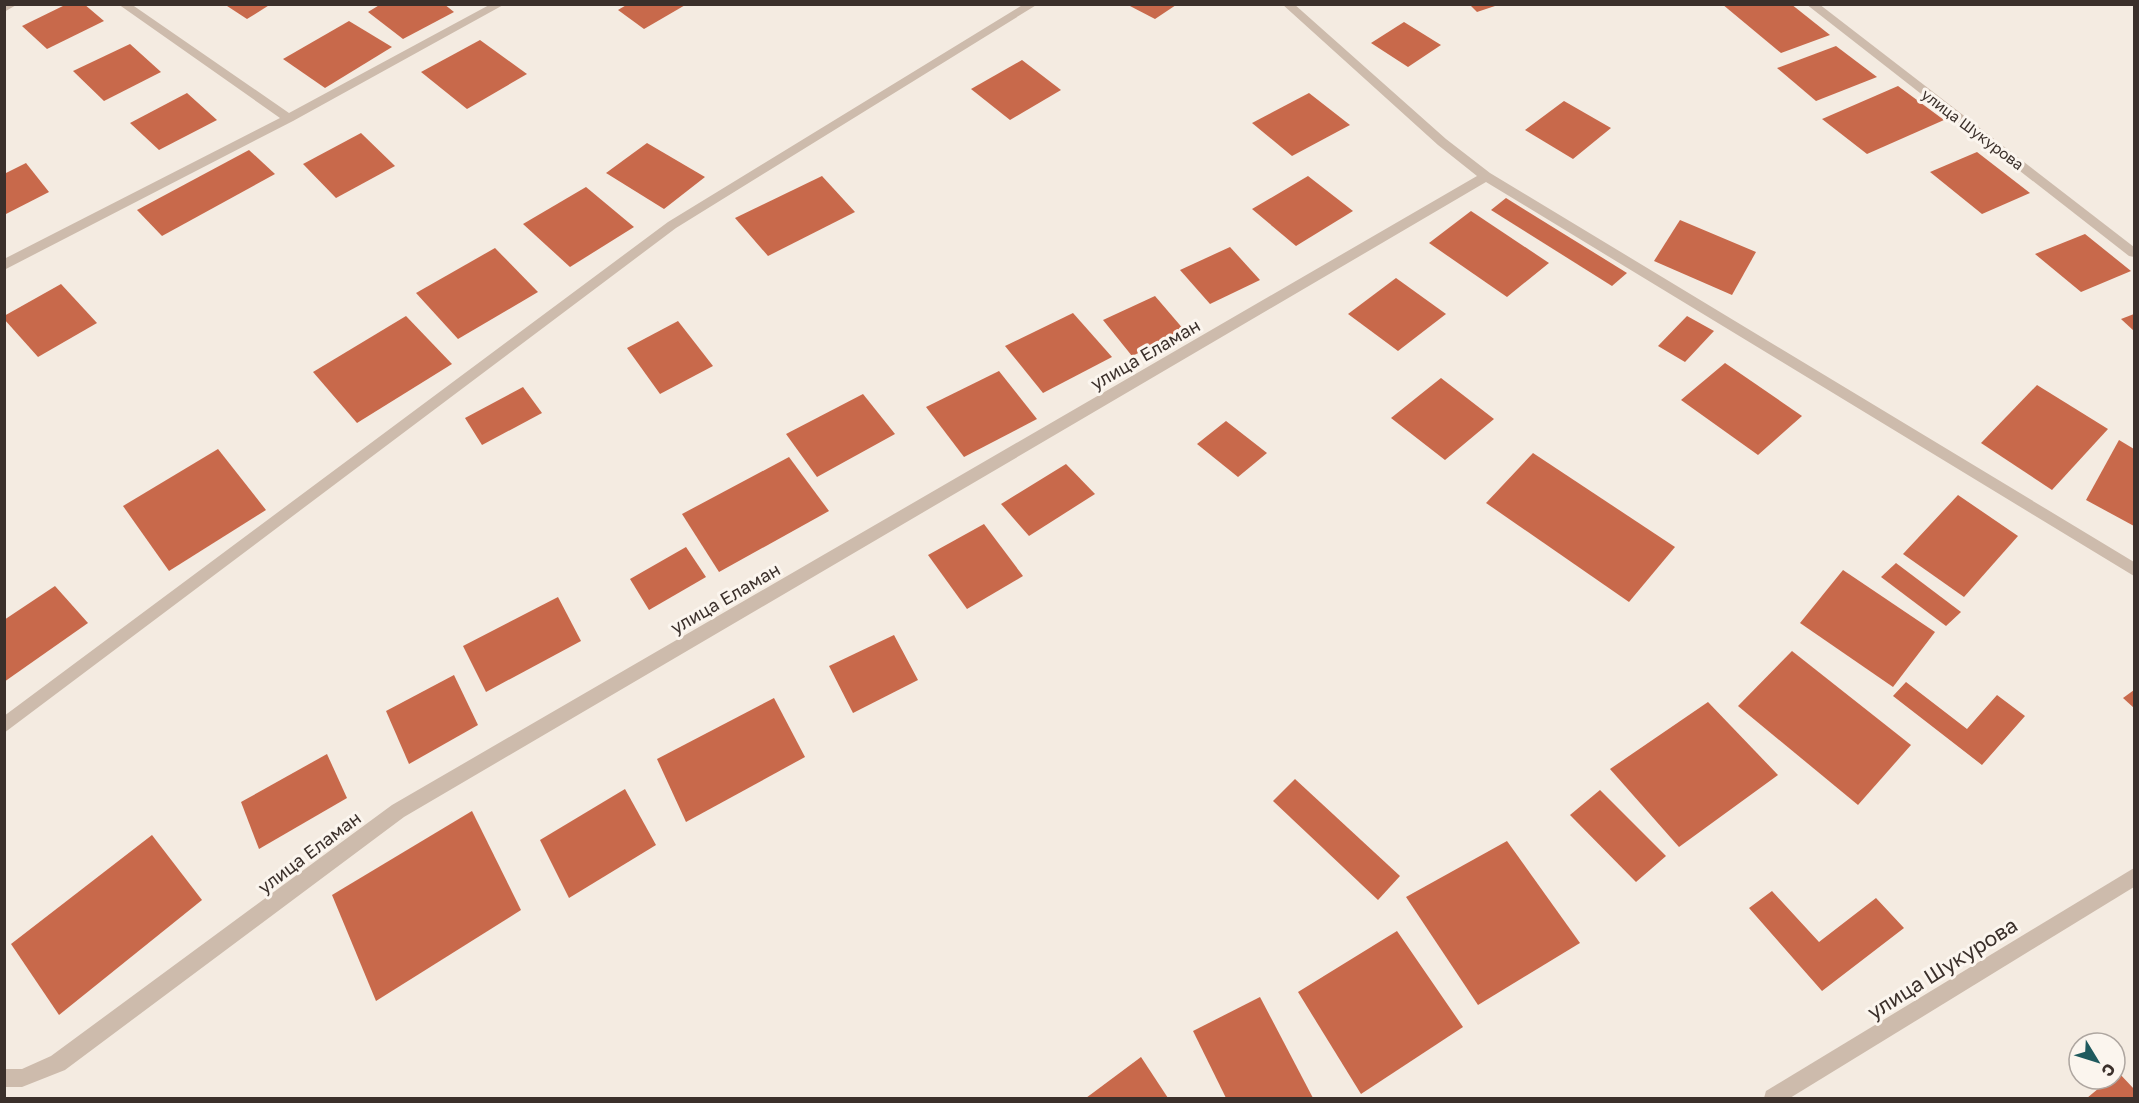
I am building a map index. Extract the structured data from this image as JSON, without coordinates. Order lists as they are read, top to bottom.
{
  "streets": {
    "street": ["улица Шукурова", "улица Еламан"]
  },
  "north": "bottom right"
}
